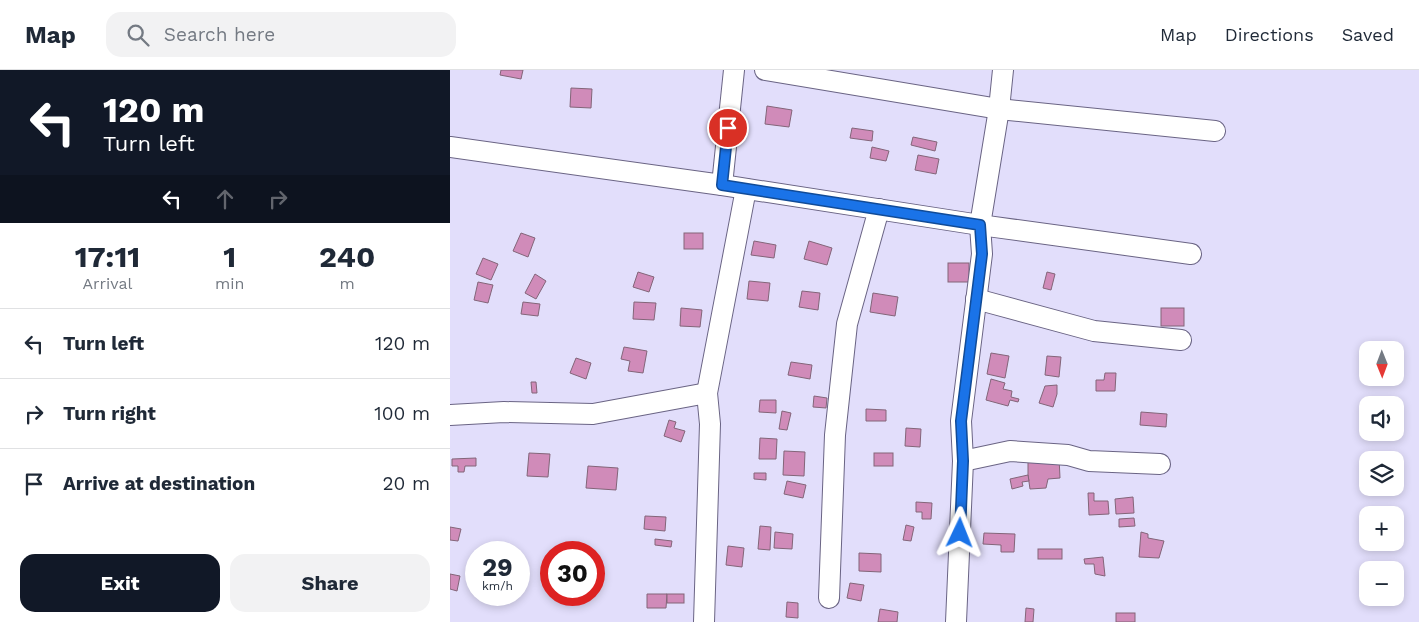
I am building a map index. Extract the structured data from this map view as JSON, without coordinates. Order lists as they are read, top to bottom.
{
  "north": "bottom",
  "page": {
    "header": "Map",
    "search": "Search here",
    "nav": ["Map", "Directions", "Saved"],
    "turn": ["120 m", "Turn left"],
    "eta": [
      "17:11",
      "Arrival",
      "1",
      "min",
      "240",
      "m"
    ],
    "list": [
      {
        "name": "Turn left",
        "value": "120 m"
      },
      {
        "name": "Turn right",
        "value": "100 m"
      },
      {
        "name": "Arrive at destination",
        "value": "20 m"
      }
    ],
    "map_buttons": ["+", "−"],
    "speed": "29 km/h",
    "limit": "30",
    "buttons": ["Exit", "Share"]
  }
}
